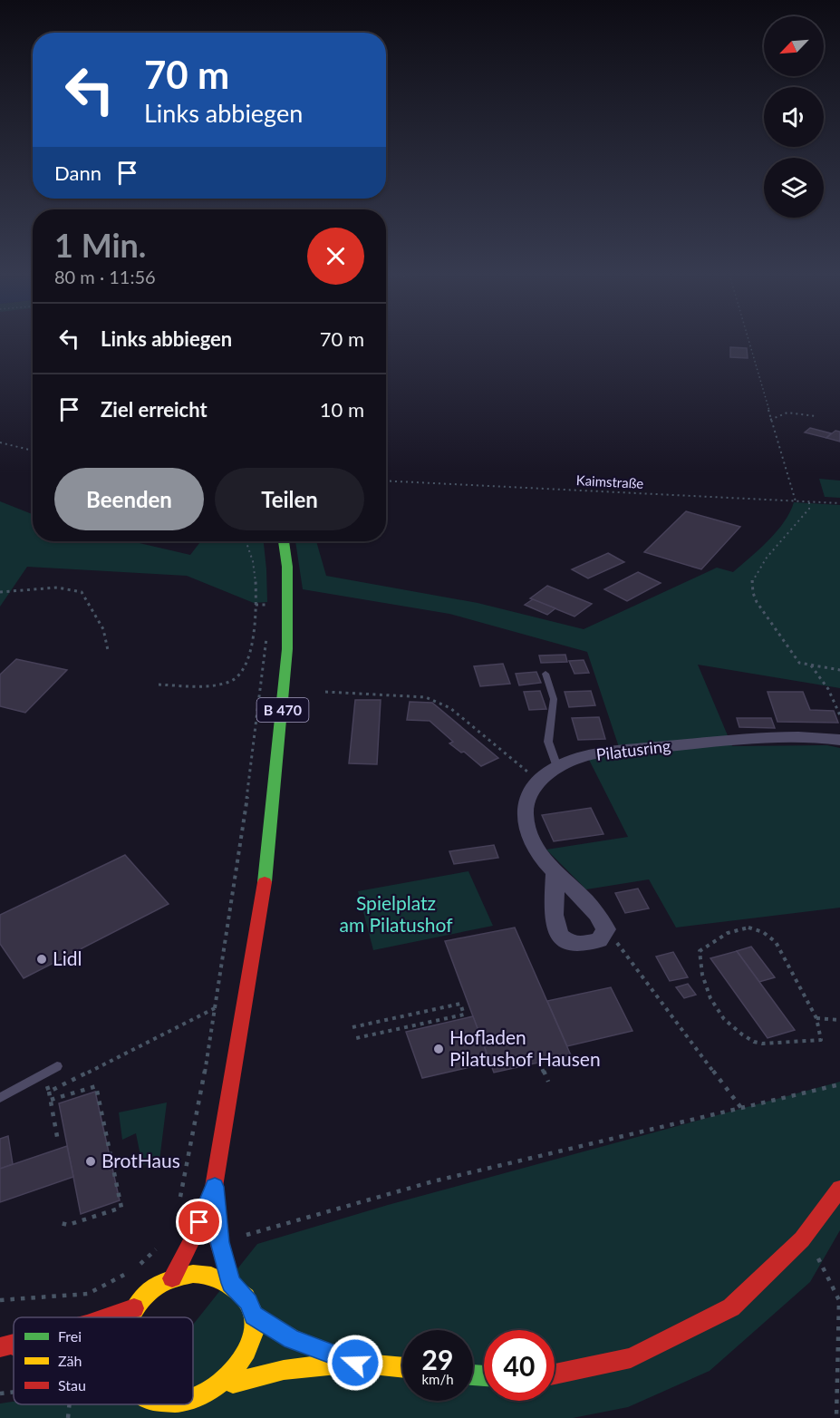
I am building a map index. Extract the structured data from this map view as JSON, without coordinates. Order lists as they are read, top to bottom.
{
  "streets": {
    "main road": ["B 470"],
    "street": ["Pilatusring"],
    "path": ["Kaimstraße"]
  },
  "parks": ["Spielplatz am Pilatushof"],
  "places": ["Lidl", "Hofladen Pilatushof Hausen", "BrotHaus"],
  "legend": ["Frei", "Zäh", "Stau"],
  "north": "bottom left",
  "page": {
    "turn": ["70 m", "Links abbiegen"],
    "then": "Dann",
    "heading": ["1 Min.", "80 m · 11:56"],
    "list": [
      {
        "name": "Links abbiegen",
        "value": "70 m"
      },
      {
        "name": "Ziel erreicht",
        "value": "10 m"
      }
    ],
    "buttons": ["Beenden", "Teilen"],
    "speed": "29 km/h",
    "limit": "40"
  }
}
